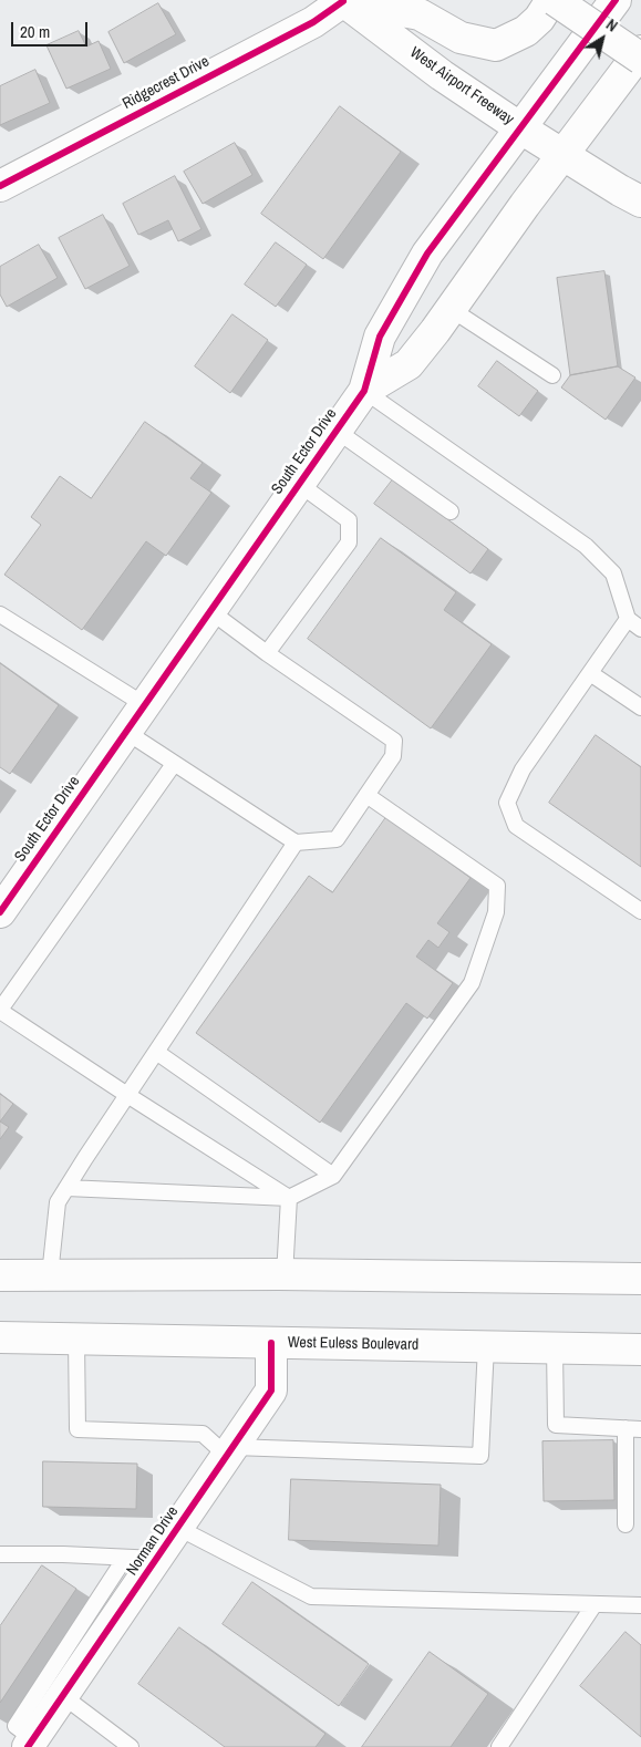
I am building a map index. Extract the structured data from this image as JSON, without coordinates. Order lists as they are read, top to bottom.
{
  "streets": {
    "main road": [
      "Ridgecrest Drive",
      "West Airport Freeway",
      "South Ector Drive",
      "West Euless Boulevard",
      "Norman Drive"
    ]
  },
  "crossings": [
    ["Ridgecrest Drive", "West Airport Freeway"],
    ["West Airport Freeway", "South Ector Drive"],
    ["West Euless Boulevard", "Norman Drive"]
  ],
  "scale_bar": "20 m",
  "north": "top right"
}
